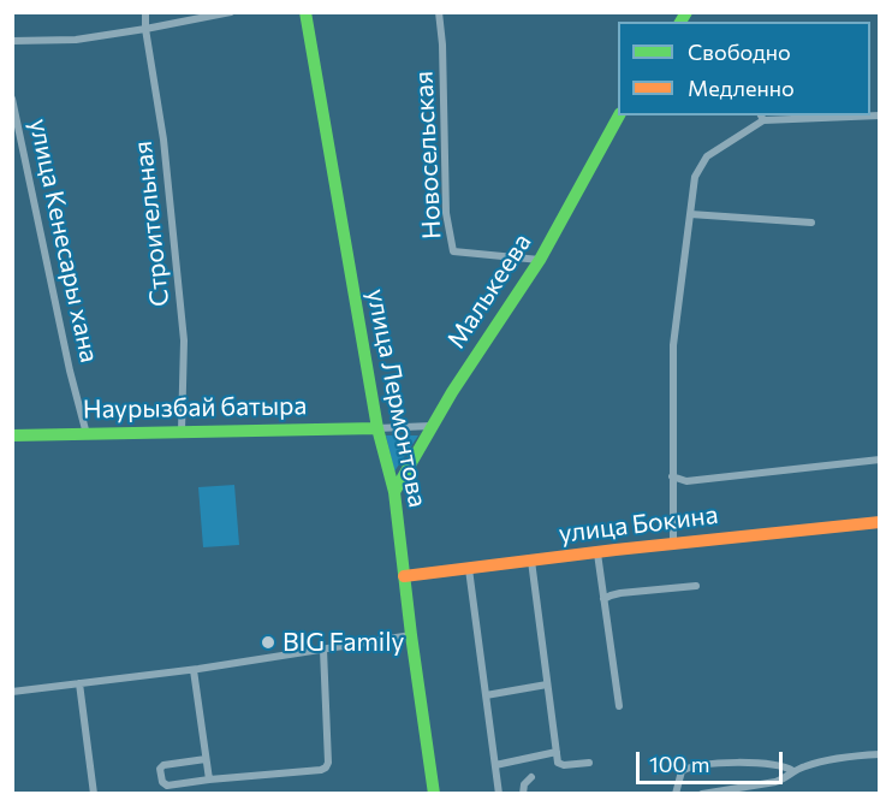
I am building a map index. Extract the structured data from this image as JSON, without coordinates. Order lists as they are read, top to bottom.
{
  "streets": {
    "main road": [
      "Малькеева",
      "улица Лермонтова",
      "Наурызбай батыра",
      "улица Бокина"
    ],
    "street": ["Новосельская", "Строительная", "улица Кенесары хана"]
  },
  "crossings": [
    ["Новосельская", "Малькеева"],
    ["Строительная", "Наурызбай батыра"],
    ["улица Кенесары хана", "Наурызбай батыра"],
    ["Малькеева", "улица Лермонтова"],
    ["улица Лермонтова", "Наурызбай батыра"],
    ["улица Лермонтова", "улица Бокина"]
  ],
  "places": ["BIG Family"],
  "legend": ["Свободно", "Медленно"],
  "scale_bar": "100 m"
}
